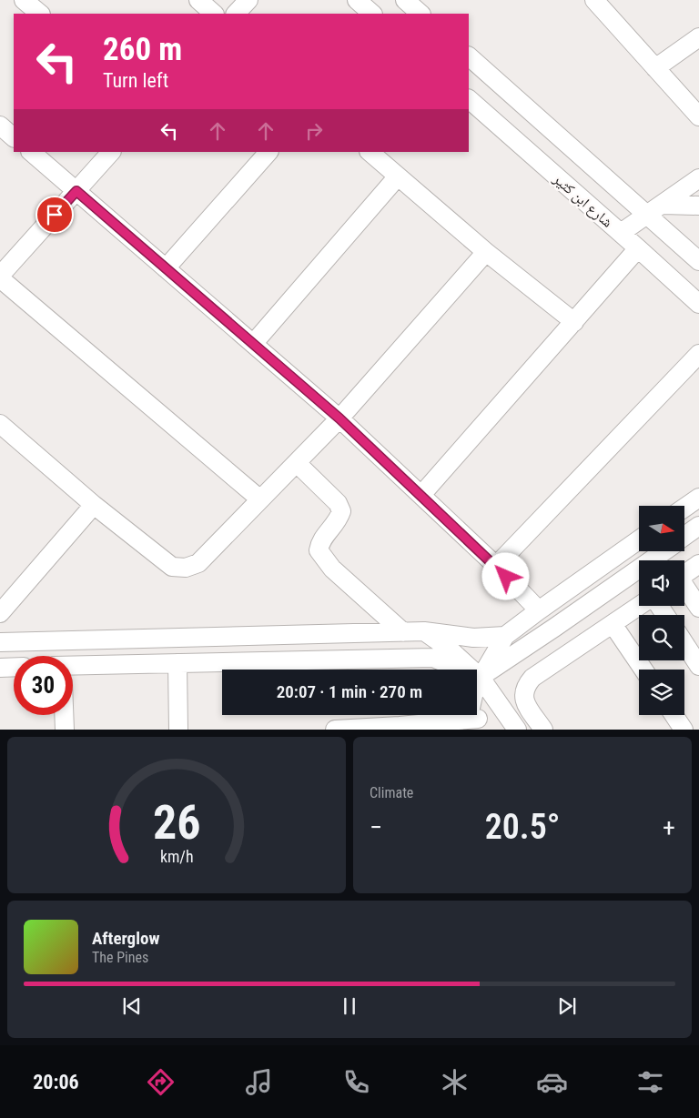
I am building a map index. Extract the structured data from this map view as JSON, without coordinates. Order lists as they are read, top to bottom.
{
  "streets": {
    "street": ["شارع ابن كثير"]
  },
  "north": "right",
  "page": {
    "turn": ["260 m", "Turn left"],
    "limit": "30",
    "trip": "20:07 · 1 min · 270 m",
    "tile": "Climate",
    "heat": ["−", "20.5°", "+"],
    "song": ["Afterglow", "The Pines"],
    "tabs": "20:06",
    "gauge": ["26", "km/h"]
  }
}
